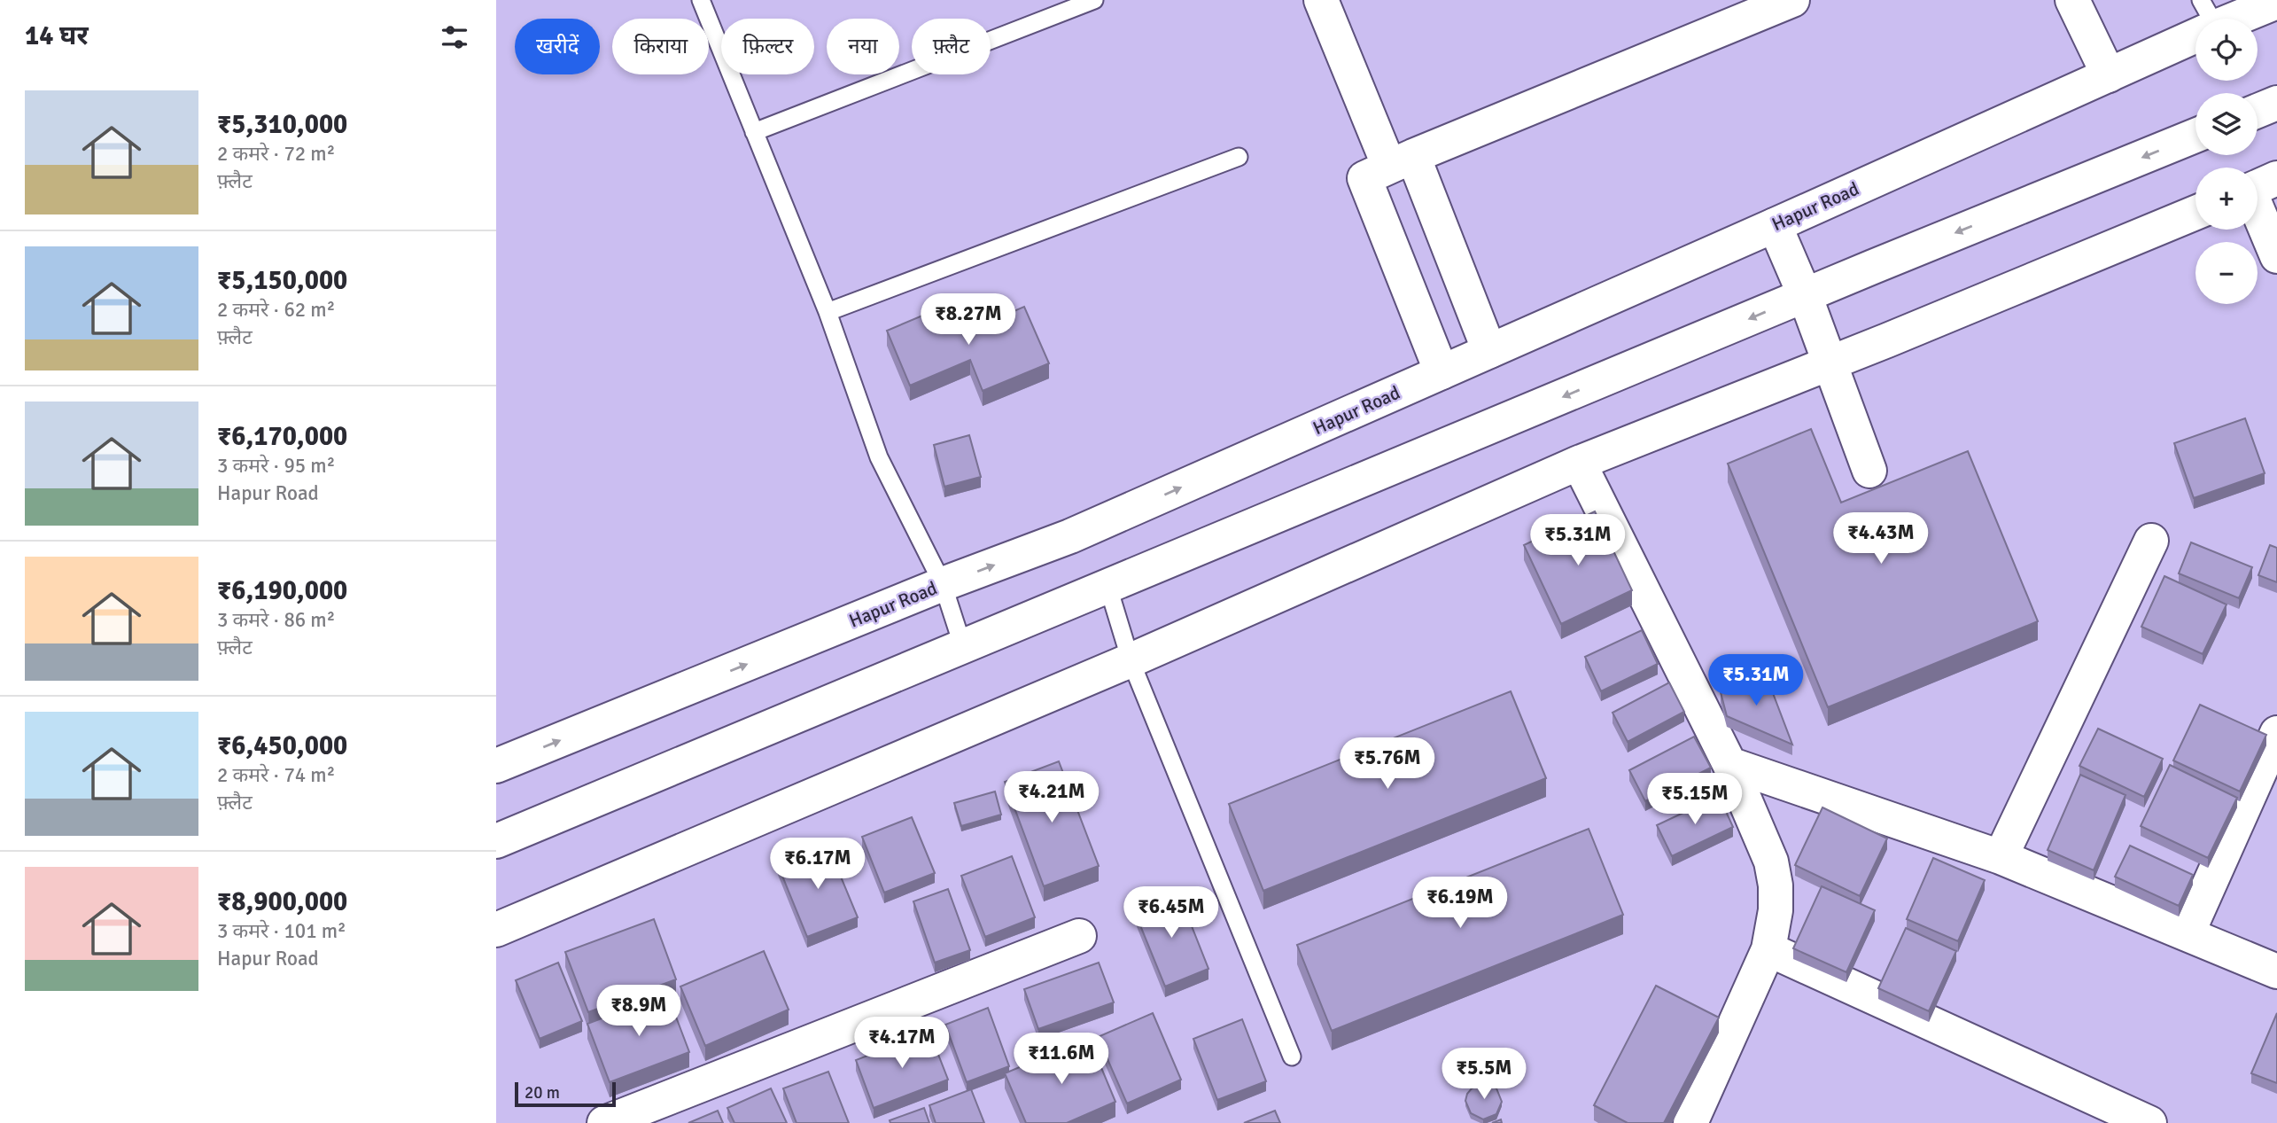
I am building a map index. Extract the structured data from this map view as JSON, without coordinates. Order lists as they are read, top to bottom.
{
  "streets": {
    "street": ["Hapur Road"]
  },
  "scale_bar": "20 m",
  "page": {
    "heading": "14 घर",
    "map_buttons": ["+", "−"],
    "chip": [
      "खरीदें",
      "किराया",
      "फ़िल्टर",
      "नया",
      "फ़्लैट"
    ],
    "list": [
      {
        "name": "₹5,310,000",
        "note": "2 कमरे · 72 m² · फ़्लैट"
      },
      {
        "name": "₹5,150,000",
        "note": "2 कमरे · 62 m² · फ़्लैट"
      },
      {
        "name": "₹6,170,000",
        "note": "3 कमरे · 95 m² · Hapur Road"
      },
      {
        "name": "₹6,190,000",
        "note": "3 कमरे · 86 m² · फ़्लैट"
      },
      {
        "name": "₹6,450,000",
        "note": "2 कमरे · 74 m² · फ़्लैट"
      },
      {
        "name": "₹8,900,000",
        "note": "3 कमरे · 101 m² · Hapur Road"
      }
    ],
    "price": [
      "₹8.27M",
      "₹4.43M",
      "₹5.31M",
      "₹5.31M",
      "₹5.76M",
      "₹4.21M",
      "₹5.15M",
      "₹6.17M",
      "₹6.19M",
      "₹6.45M",
      "₹8.9M",
      "₹4.17M",
      "₹11.6M",
      "₹5.5M"
    ],
    "scale": "20 m"
  }
}
